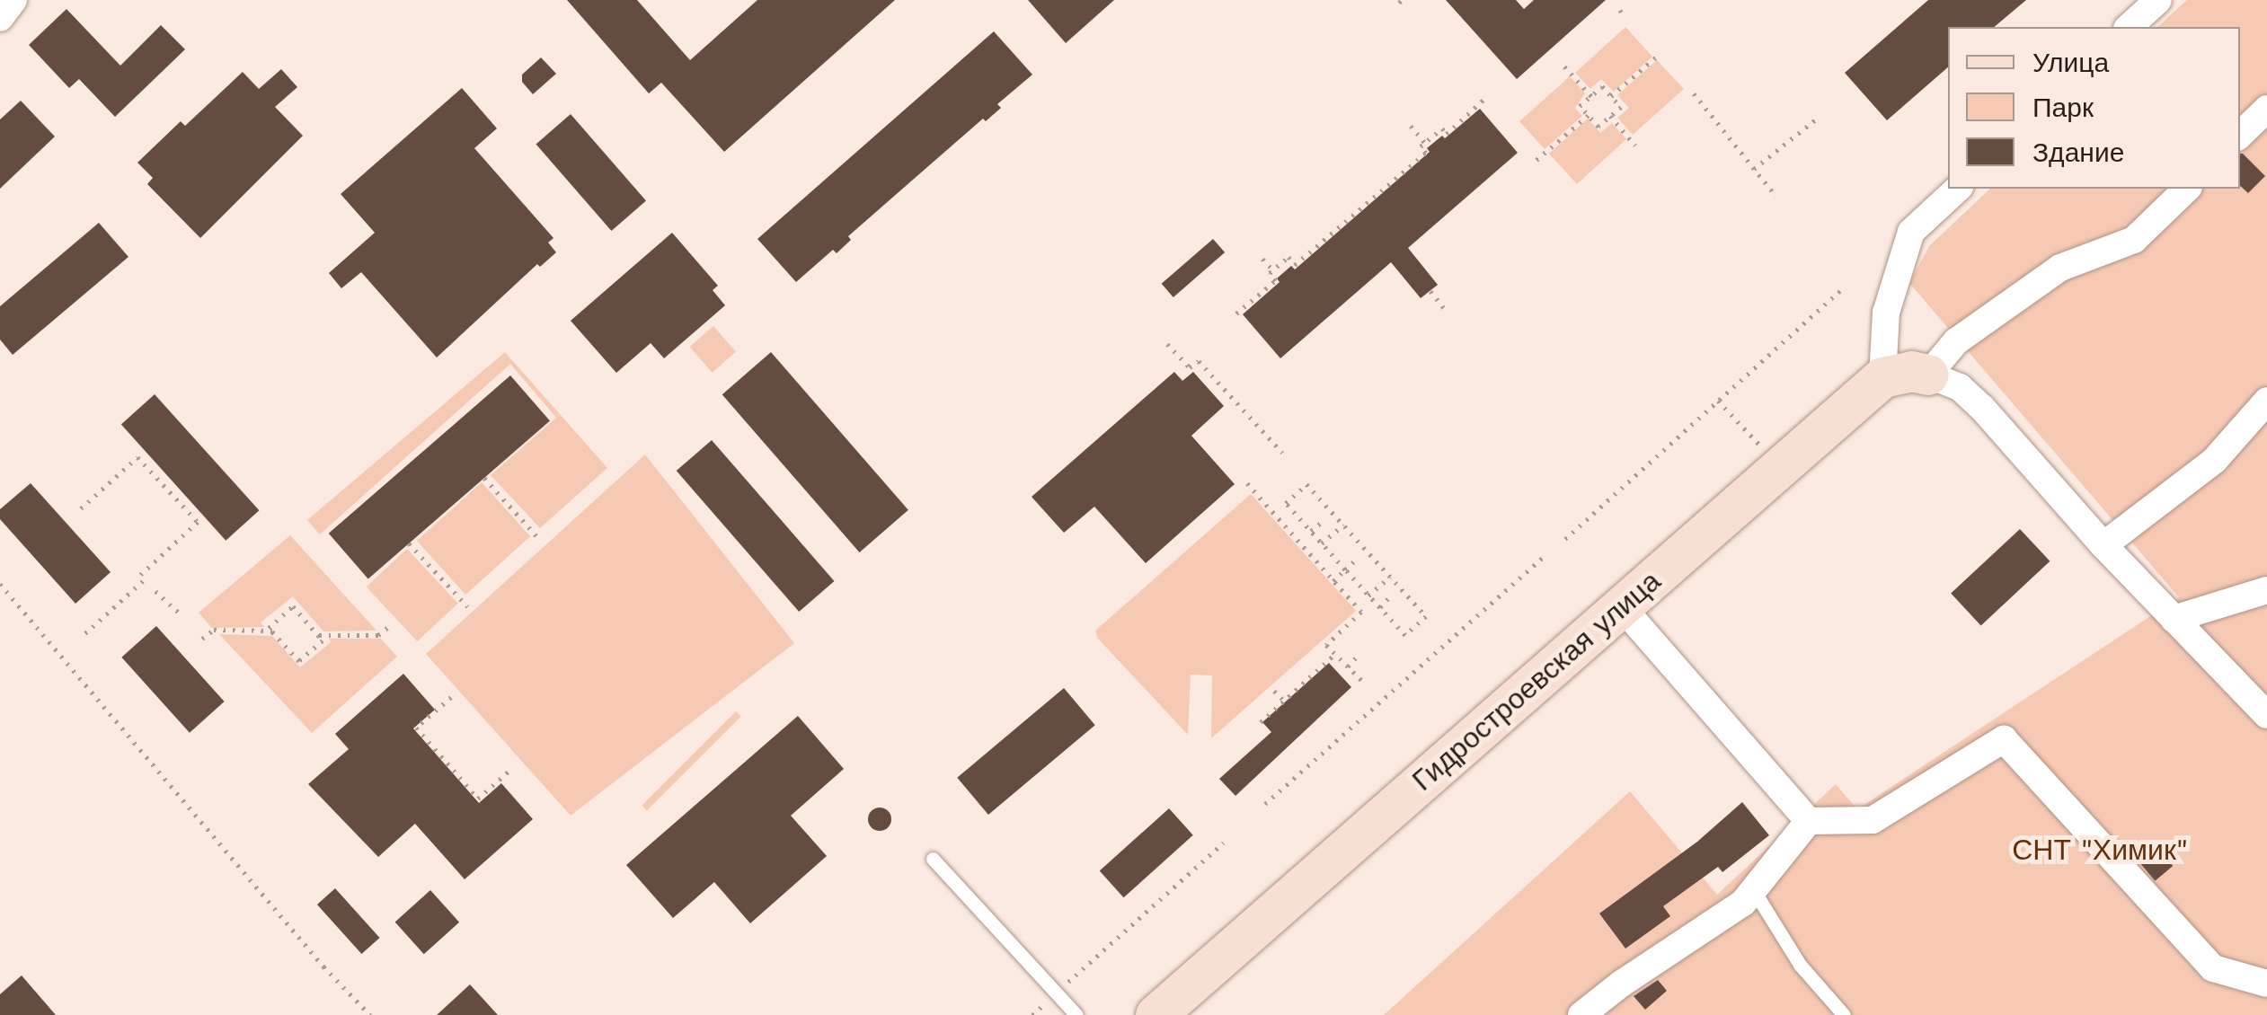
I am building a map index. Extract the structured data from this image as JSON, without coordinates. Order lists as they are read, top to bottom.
{
  "streets": {
    "street": ["Гидростроевская улица"]
  },
  "parks": ["СНТ \"Химик\""],
  "legend": ["Улица", "Парк", "Здание"]
}
